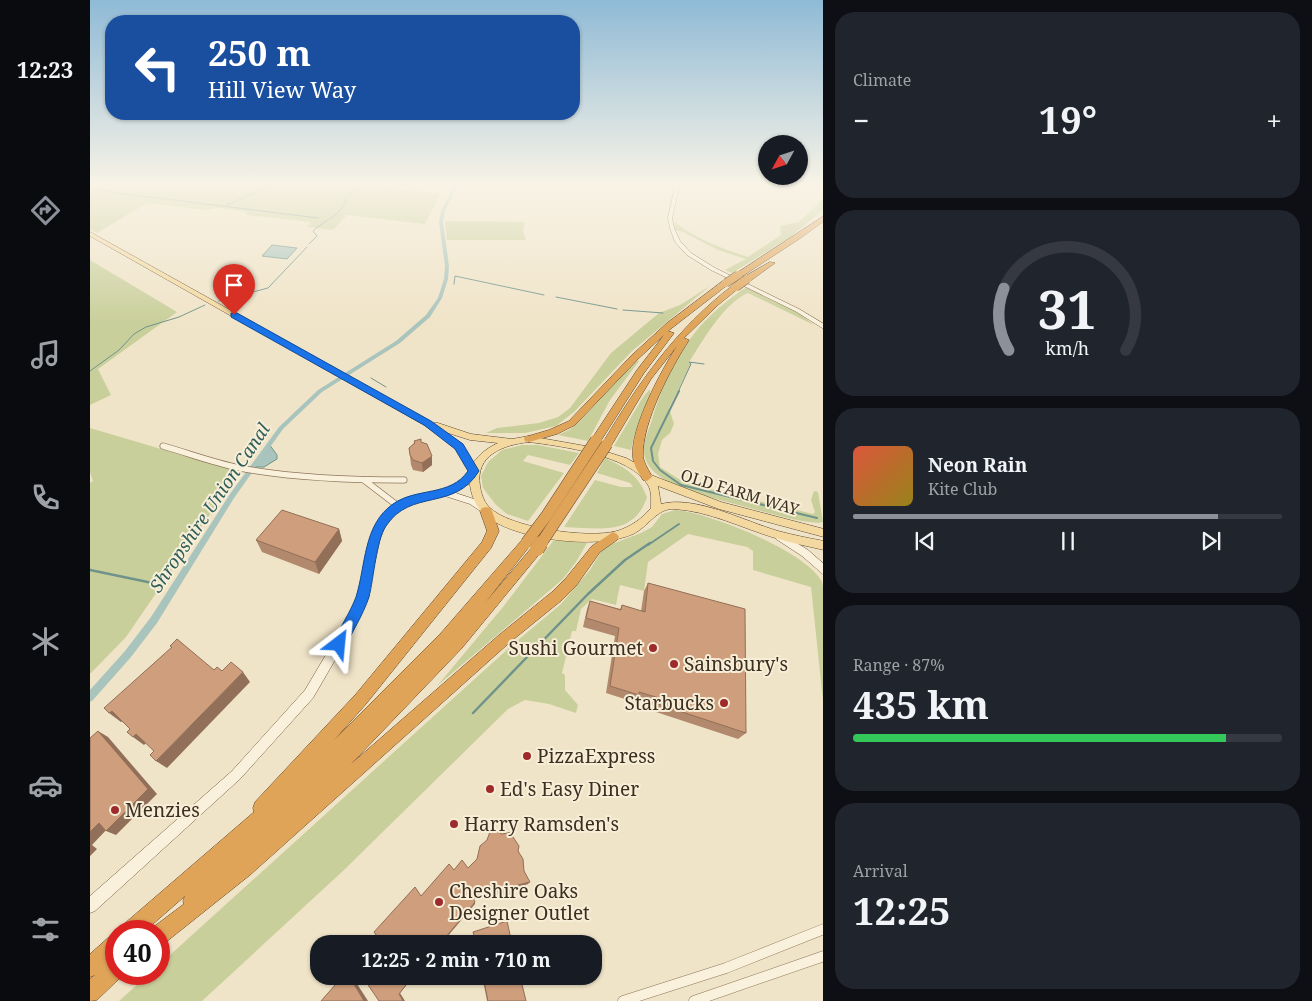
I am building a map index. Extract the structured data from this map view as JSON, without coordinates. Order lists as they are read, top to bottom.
{
  "streets": {
    "main road": ["OLD FARM WAY"]
  },
  "water": ["Shropshire Union Canal"],
  "places": [
    "Sushi Gourmet",
    "Sainsbury's",
    "Starbucks",
    "PizzaExpress",
    "Ed's Easy Diner",
    "Menzies",
    "Harry Ramsden's",
    "Cheshire Oaks Designer Outlet"
  ],
  "north": "bottom left",
  "page": {
    "tabs": "12:23",
    "tile": [
      "Climate",
      ["Range · 87%", "435 km"],
      ["Arrival", "12:25"]
    ],
    "turn": ["250 m", "Hill View Way"],
    "heat": ["−", "19°", "+"],
    "song": ["Neon Rain", "Kite Club"],
    "limit": "40",
    "trip": "12:25 · 2 min · 710 m",
    "gauge": ["31", "km/h"]
  }
}
